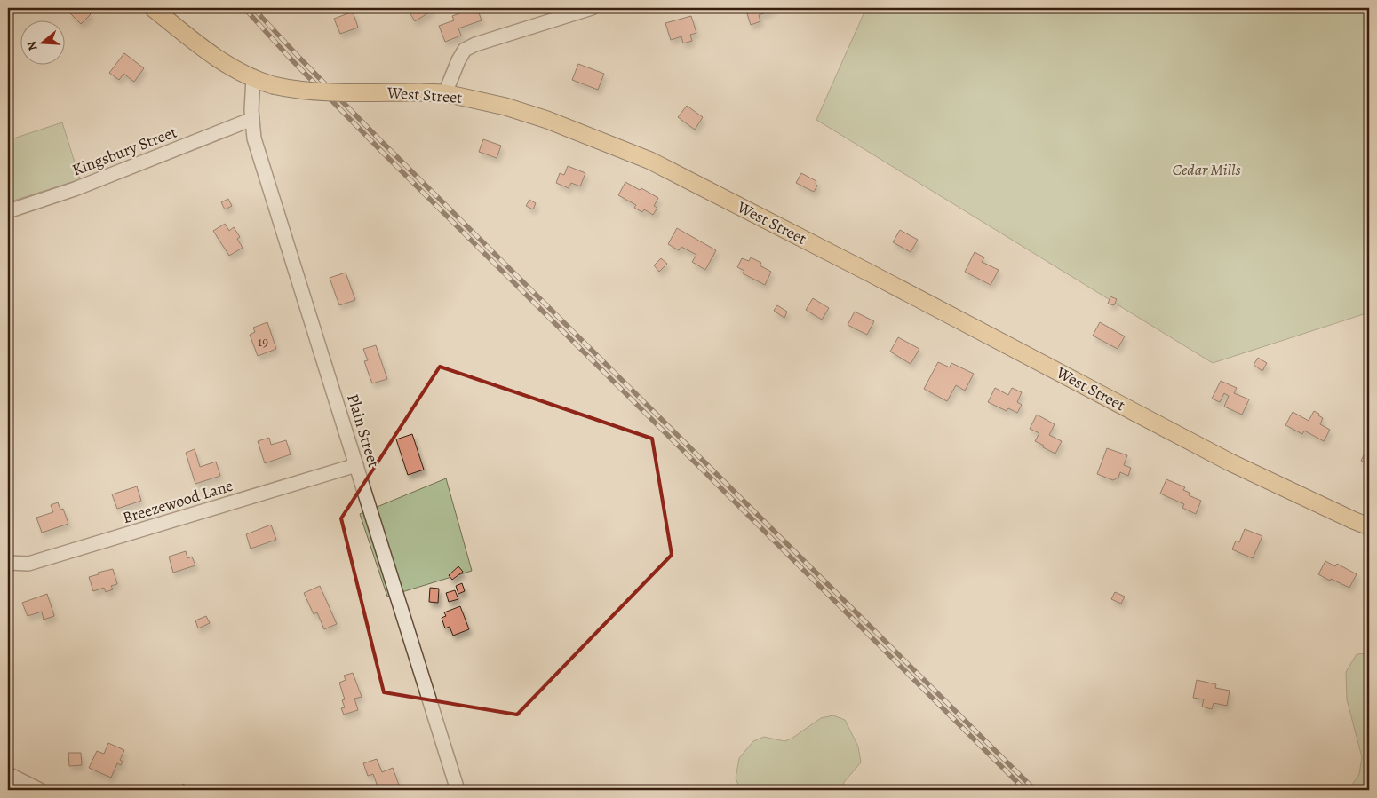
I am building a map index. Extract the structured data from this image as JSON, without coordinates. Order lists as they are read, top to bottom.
{
  "streets": {
    "main road": ["West Street"],
    "street": ["Kingsbury Street", "Plain Street", "Breezewood Lane"]
  },
  "crossings": [
    ["West Street", "Plain Street"],
    ["Kingsbury Street", "Plain Street"],
    ["Plain Street", "Breezewood Lane"]
  ],
  "parks": ["Cedar Mills"],
  "house_numbers": ["19"],
  "north": "left"
}
